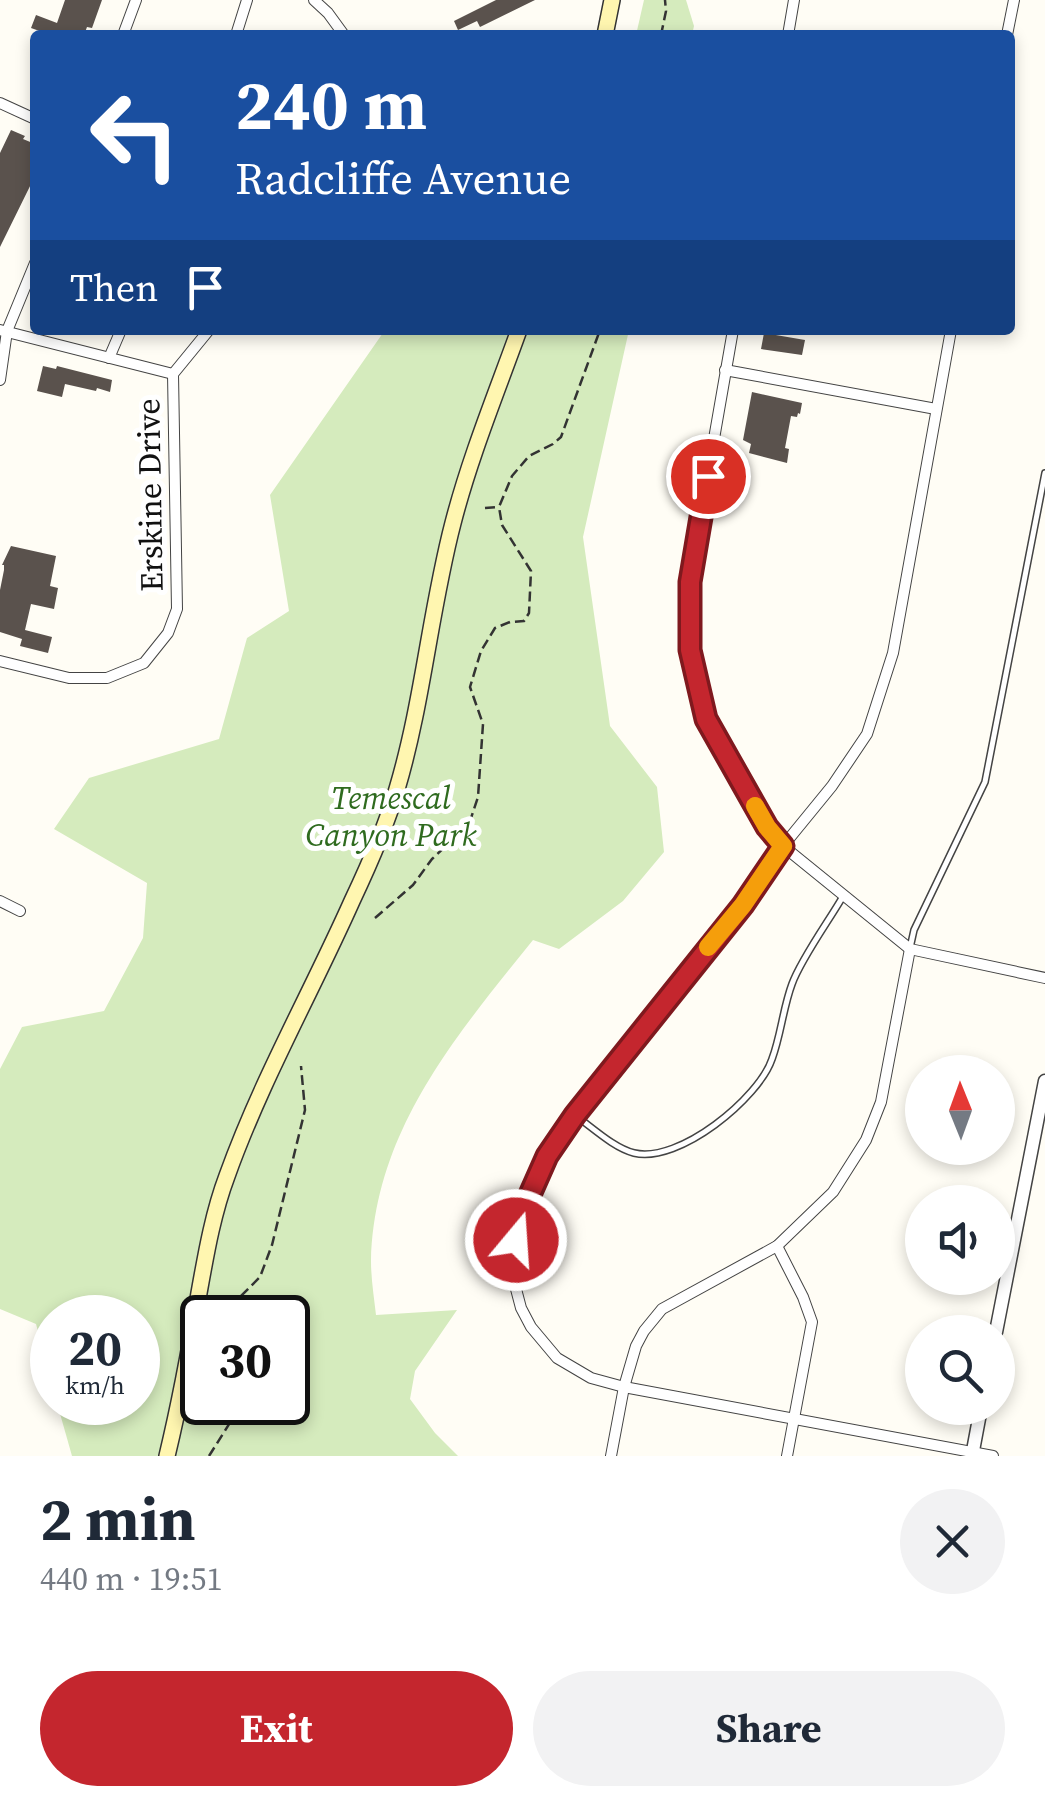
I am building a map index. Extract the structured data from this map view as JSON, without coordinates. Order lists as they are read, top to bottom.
{
  "streets": {
    "street": ["Erskine Drive"]
  },
  "parks": ["Temescal Canyon Park"],
  "north": "top",
  "page": {
    "turn": ["240 m", "Radcliffe Avenue"],
    "then": "Then",
    "speed": "20 km/h",
    "limit": "30",
    "heading": ["2 min", "440 m · 19:51"],
    "buttons": ["Exit", "Share"]
  }
}
